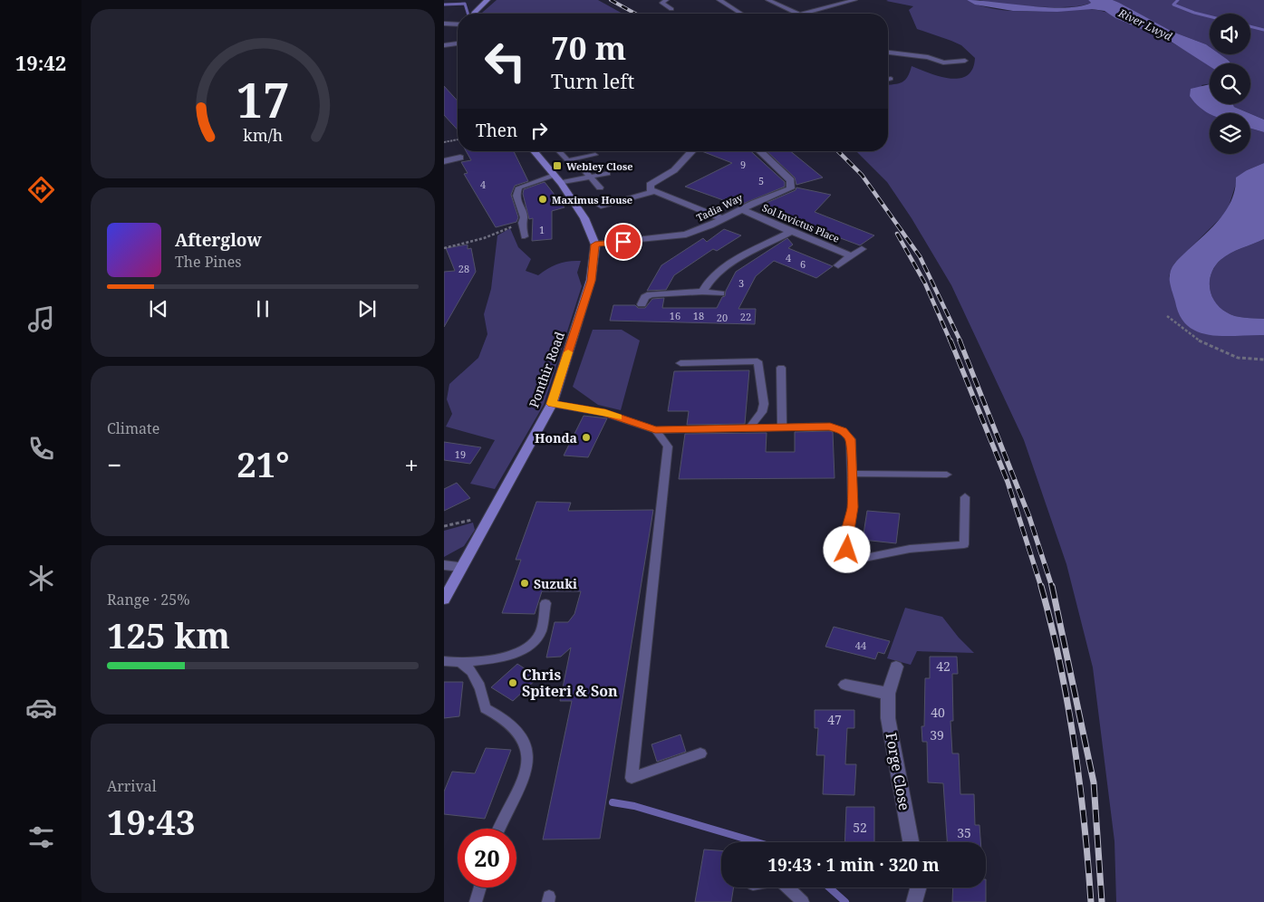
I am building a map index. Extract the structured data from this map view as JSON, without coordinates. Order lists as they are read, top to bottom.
{
  "streets": {
    "main road": ["Ponthir Road"],
    "street": ["Tadia Way", "Sol Invictus Place", "Forge Close"]
  },
  "crossings": [
    ["Tadia Way", "Sol Invictus Place"],
    ["Tadia Way", "Ponthir Road"]
  ],
  "water": ["River Lwyd"],
  "places": {
    "transit": ["Webley Close"],
    "other": [
      "Maximus House",
      "Honda",
      "Suzuki",
      "Chris Spiteri & Son"
    ]
  },
  "house_numbers": [
    "9",
    "5",
    "4",
    "1",
    "4",
    "6",
    "28",
    "3",
    "16",
    "18",
    "22",
    "20",
    "19",
    "44",
    "42",
    "40",
    "47",
    "39",
    "52",
    "35"
  ],
  "page": {
    "tabs": "19:42",
    "turn": ["70 m", "Turn left"],
    "then": "Then",
    "song": ["Afterglow", "The Pines"],
    "tile": [
      "Climate",
      ["Range · 25%", "125 km"],
      ["Arrival", "19:43"]
    ],
    "heat": ["−", "21°", "+"],
    "limit": "20",
    "trip": "19:43 · 1 min · 320 m",
    "gauge": ["17", "km/h"]
  }
}
